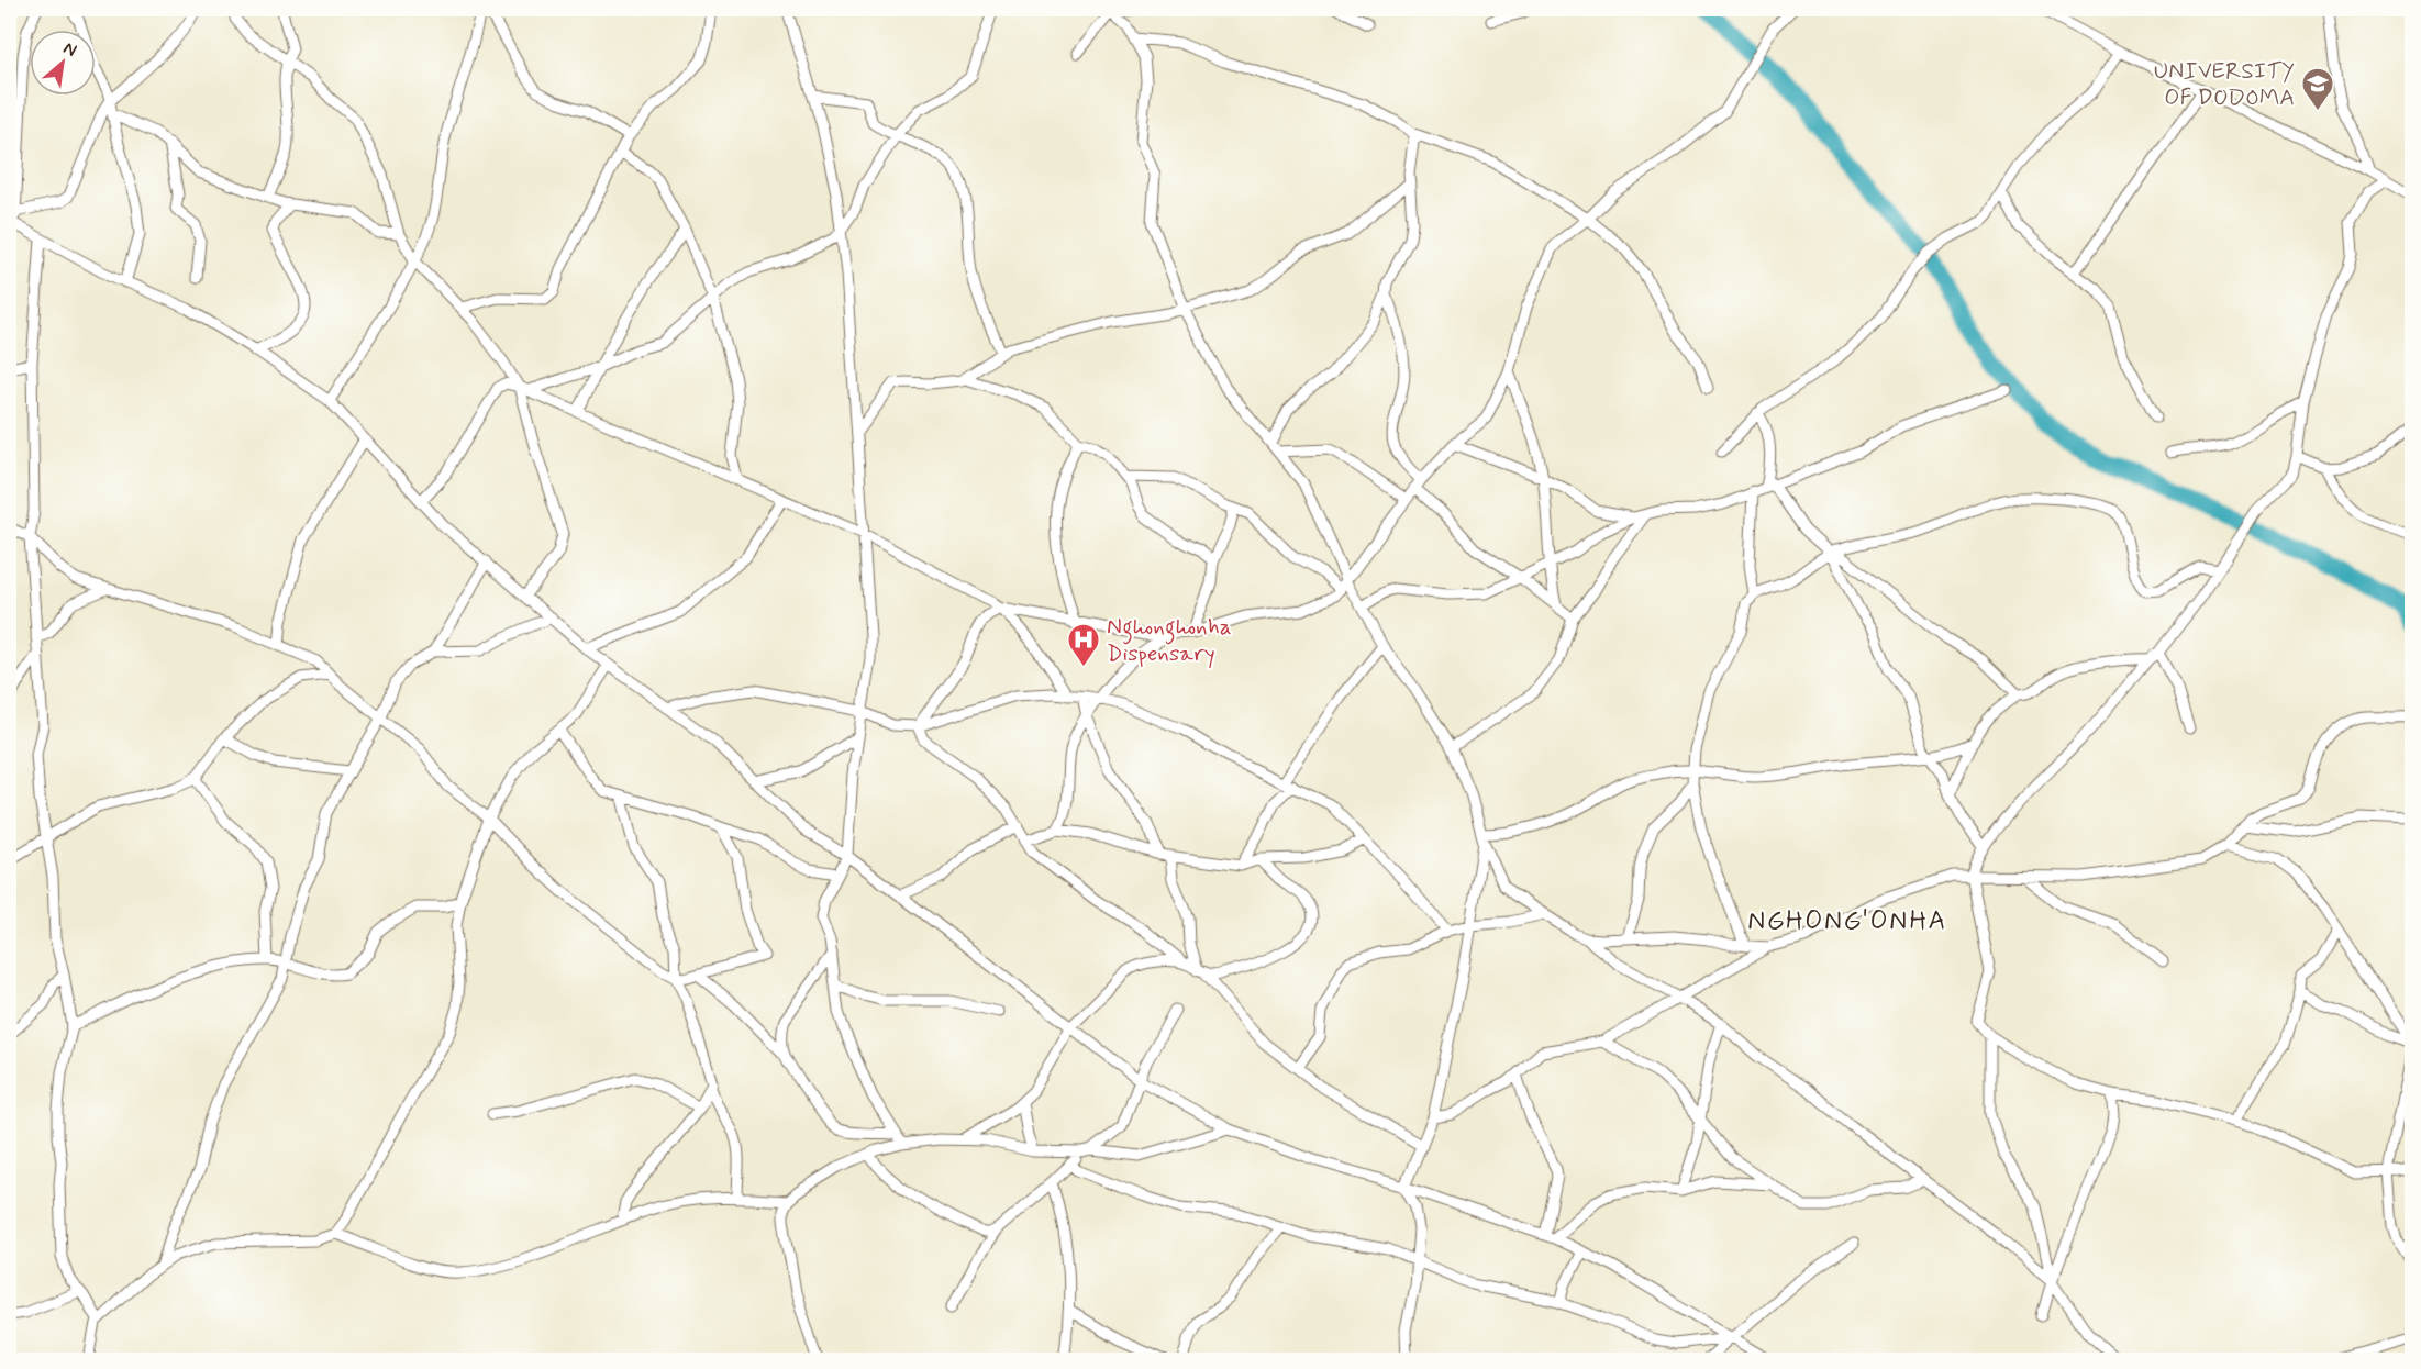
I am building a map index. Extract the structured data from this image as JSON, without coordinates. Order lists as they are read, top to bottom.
{
  "districts": ["NGHONG'ONHA"],
  "places": {
    "school or university": ["UNIVERSITY OF DODOMA"],
    "hospital": ["Nghonghonha Dispensary"]
  },
  "north": "top right"
}
